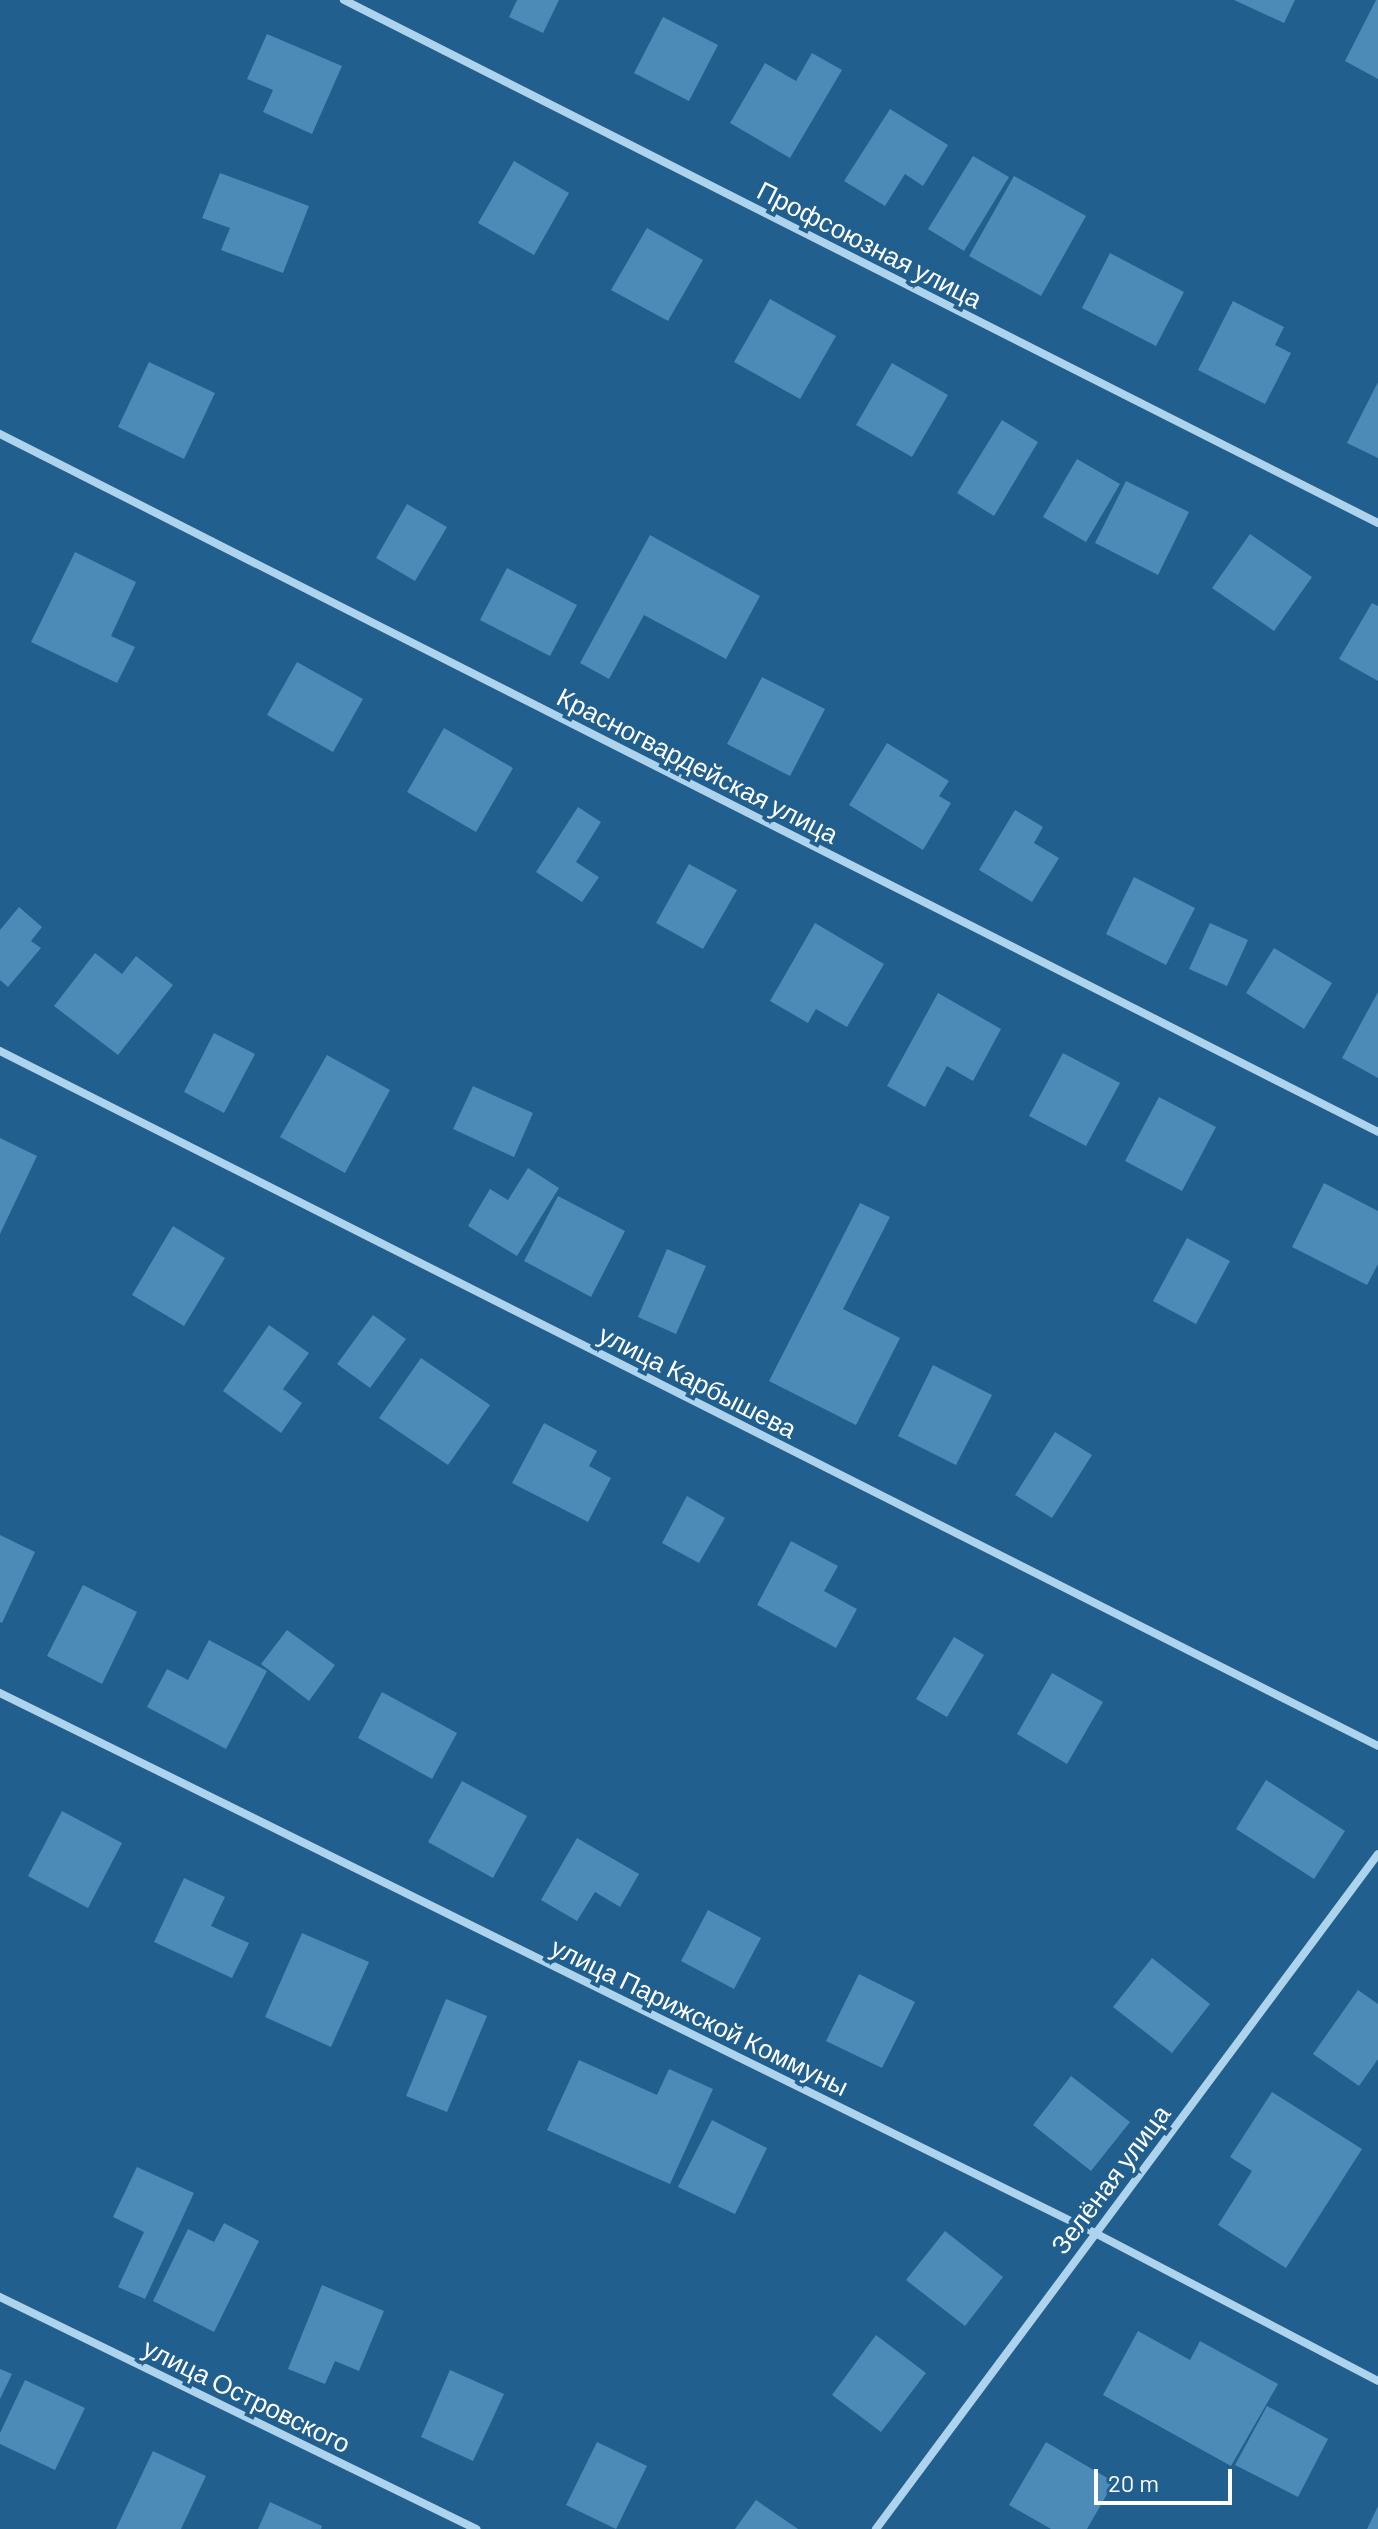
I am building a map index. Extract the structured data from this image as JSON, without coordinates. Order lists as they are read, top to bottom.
{
  "streets": {
    "street": [
      "Профсоюзная улица",
      "Красногвардейская улица",
      "улица Карбышева",
      "улица Парижской Коммуны",
      "Зелёная улица",
      "улица Островского"
    ]
  },
  "crossings": [
    ["улица Парижской Коммуны", "Зелёная улица"]
  ],
  "scale_bar": "20 m"
}
